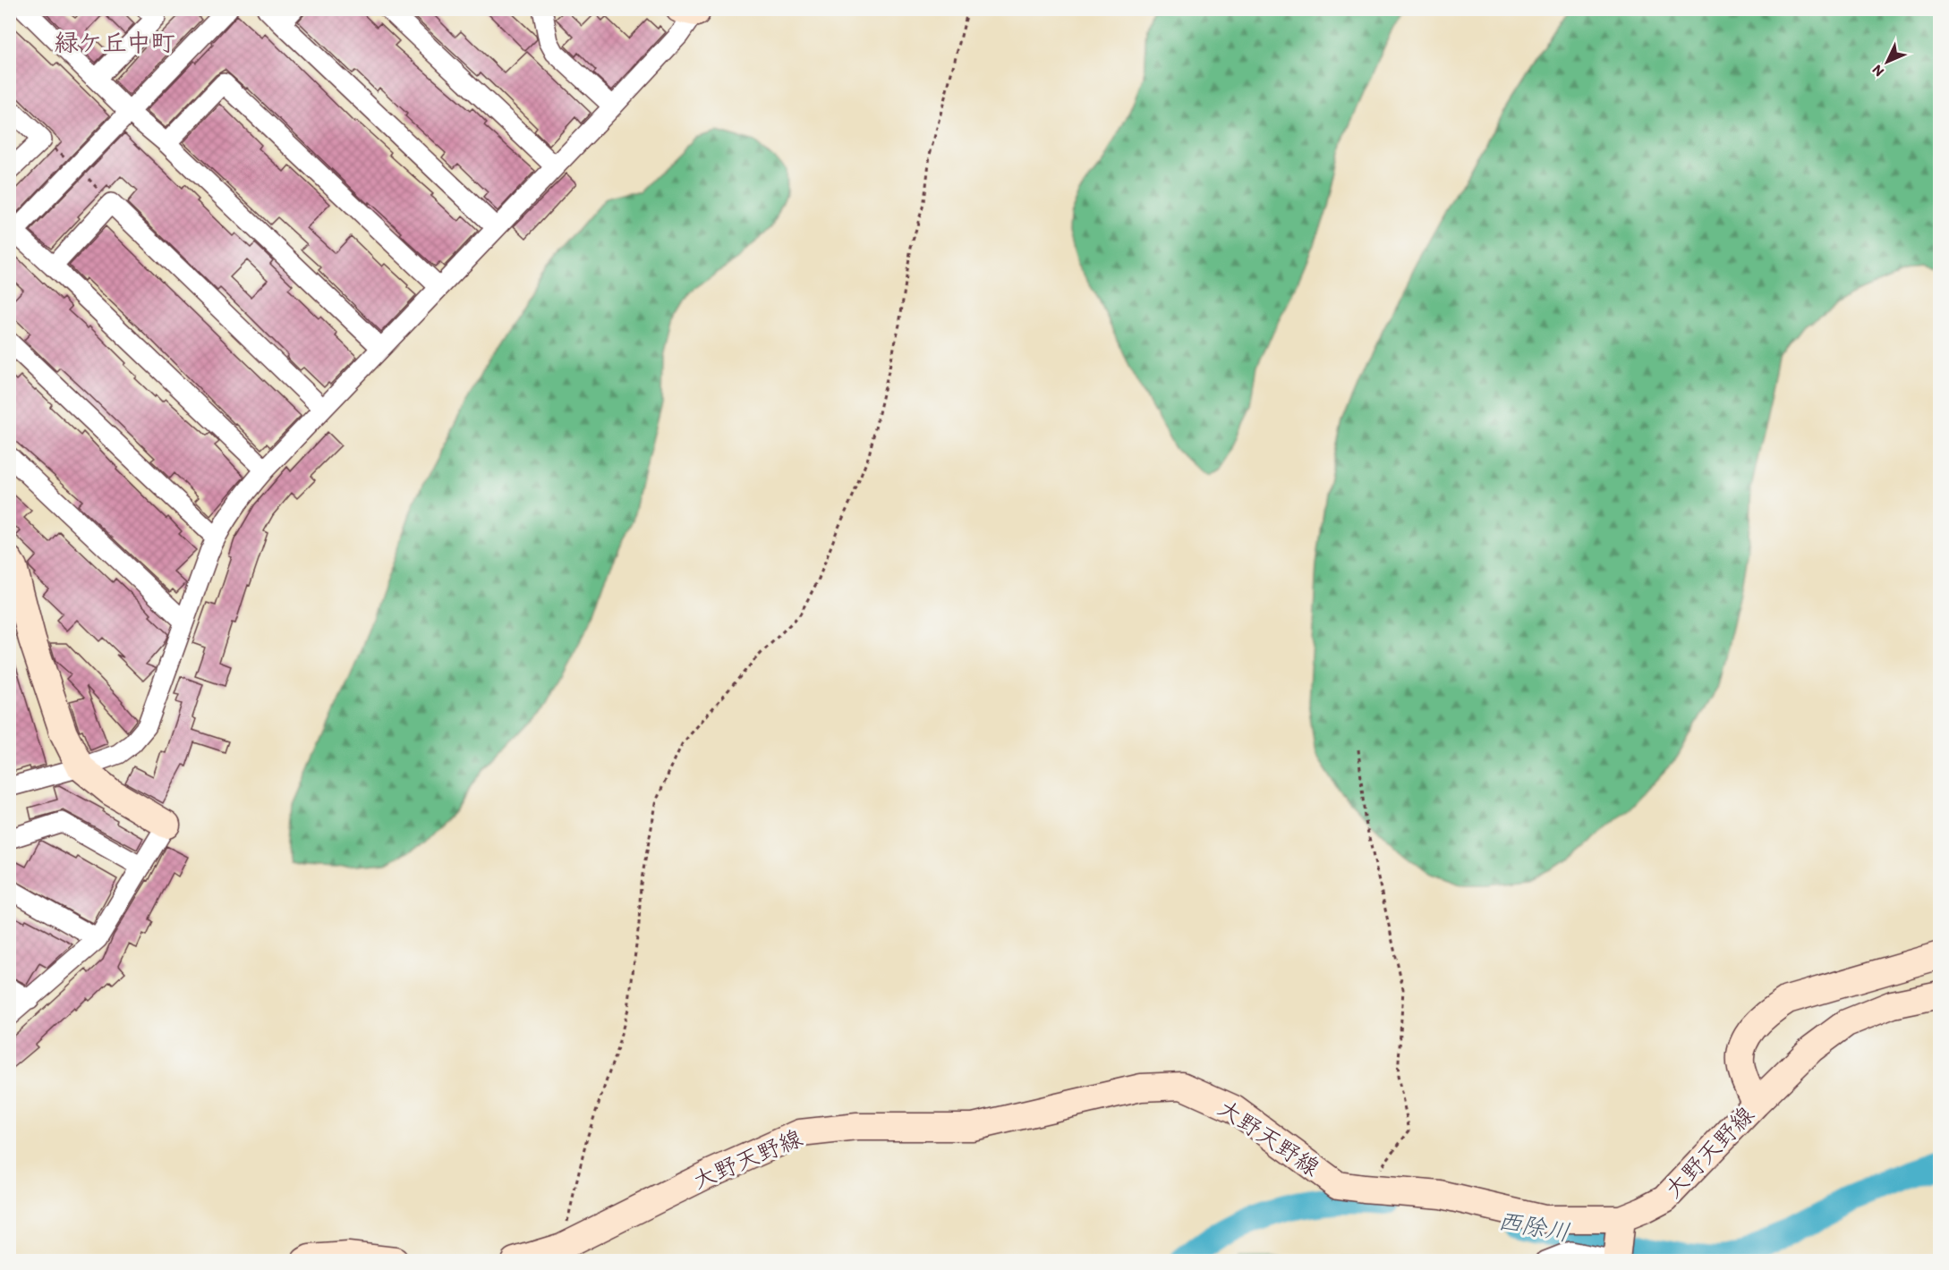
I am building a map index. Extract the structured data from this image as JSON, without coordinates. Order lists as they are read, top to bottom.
{
  "streets": {
    "main road": ["大野天野線"]
  },
  "districts": ["緑ケ丘中町"],
  "water": ["西除川"],
  "north": "bottom left"
}
